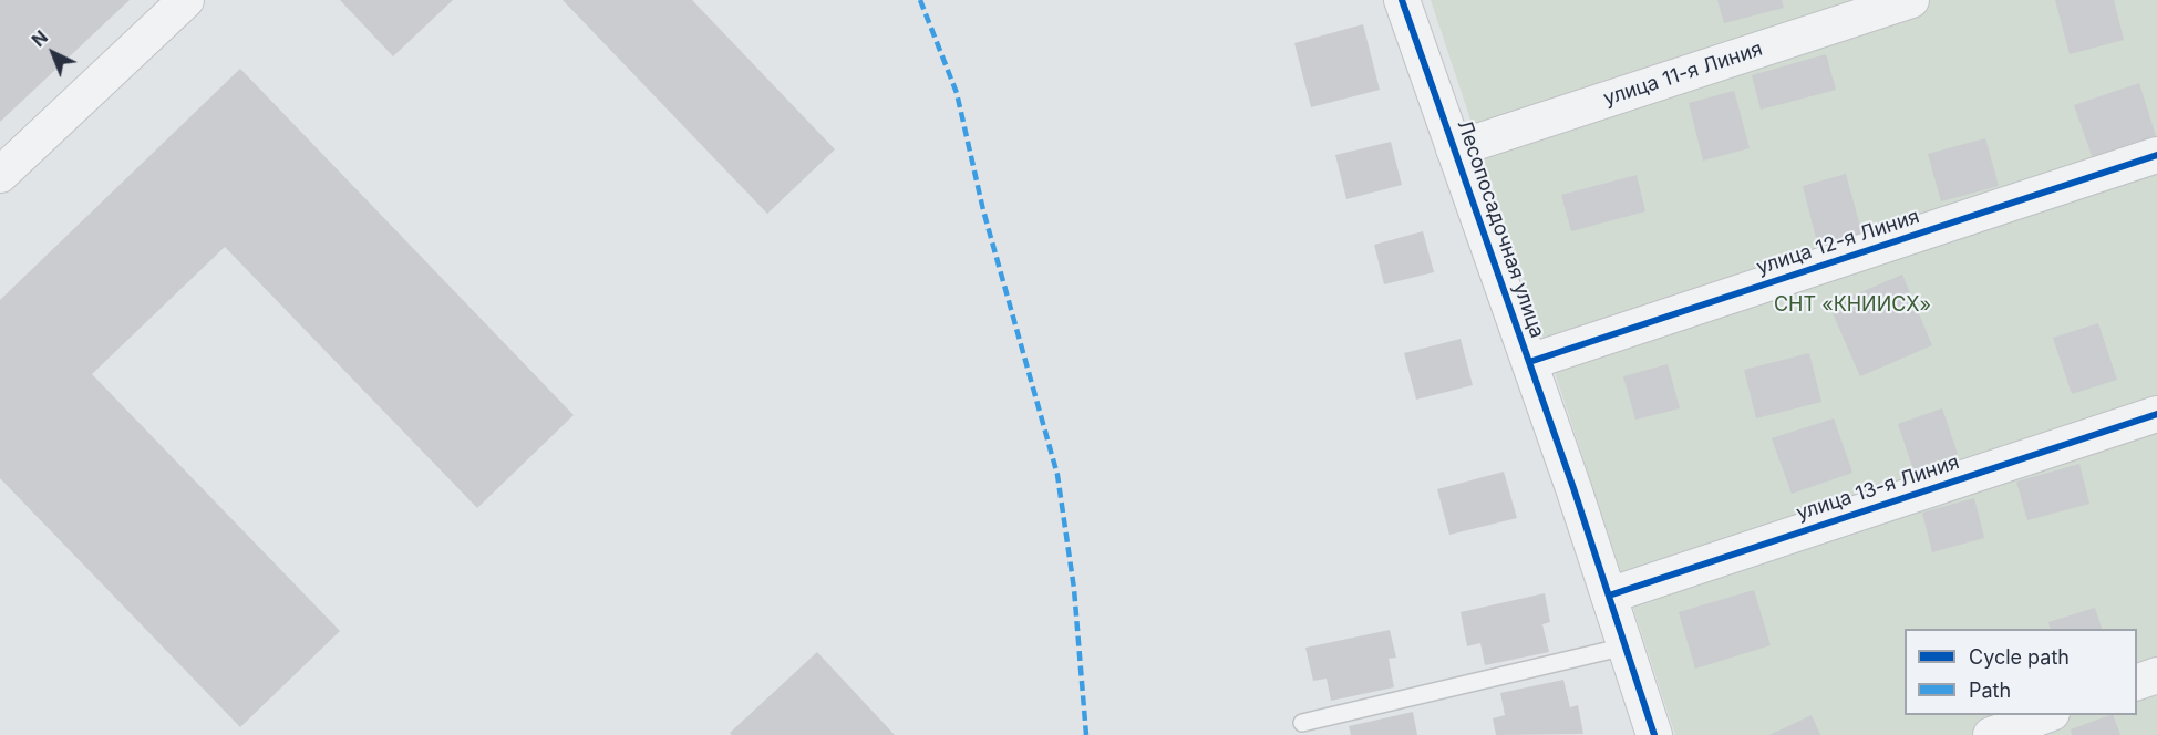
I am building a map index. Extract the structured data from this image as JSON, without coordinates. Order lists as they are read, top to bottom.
{
  "streets": {
    "street": [
      "улица 11-я Линия",
      "Лесопосадочная улица",
      "улица 12-я Линия",
      "улица 13-я Линия"
    ]
  },
  "crossings": [
    ["улица 11-я Линия", "Лесопосадочная улица"],
    ["Лесопосадочная улица", "улица 12-я Линия"],
    ["Лесопосадочная улица", "улица 13-я Линия"]
  ],
  "parks": ["СНТ «КНИИСХ»"],
  "legend": ["Cycle path", "Path"],
  "north": "top left"
}
